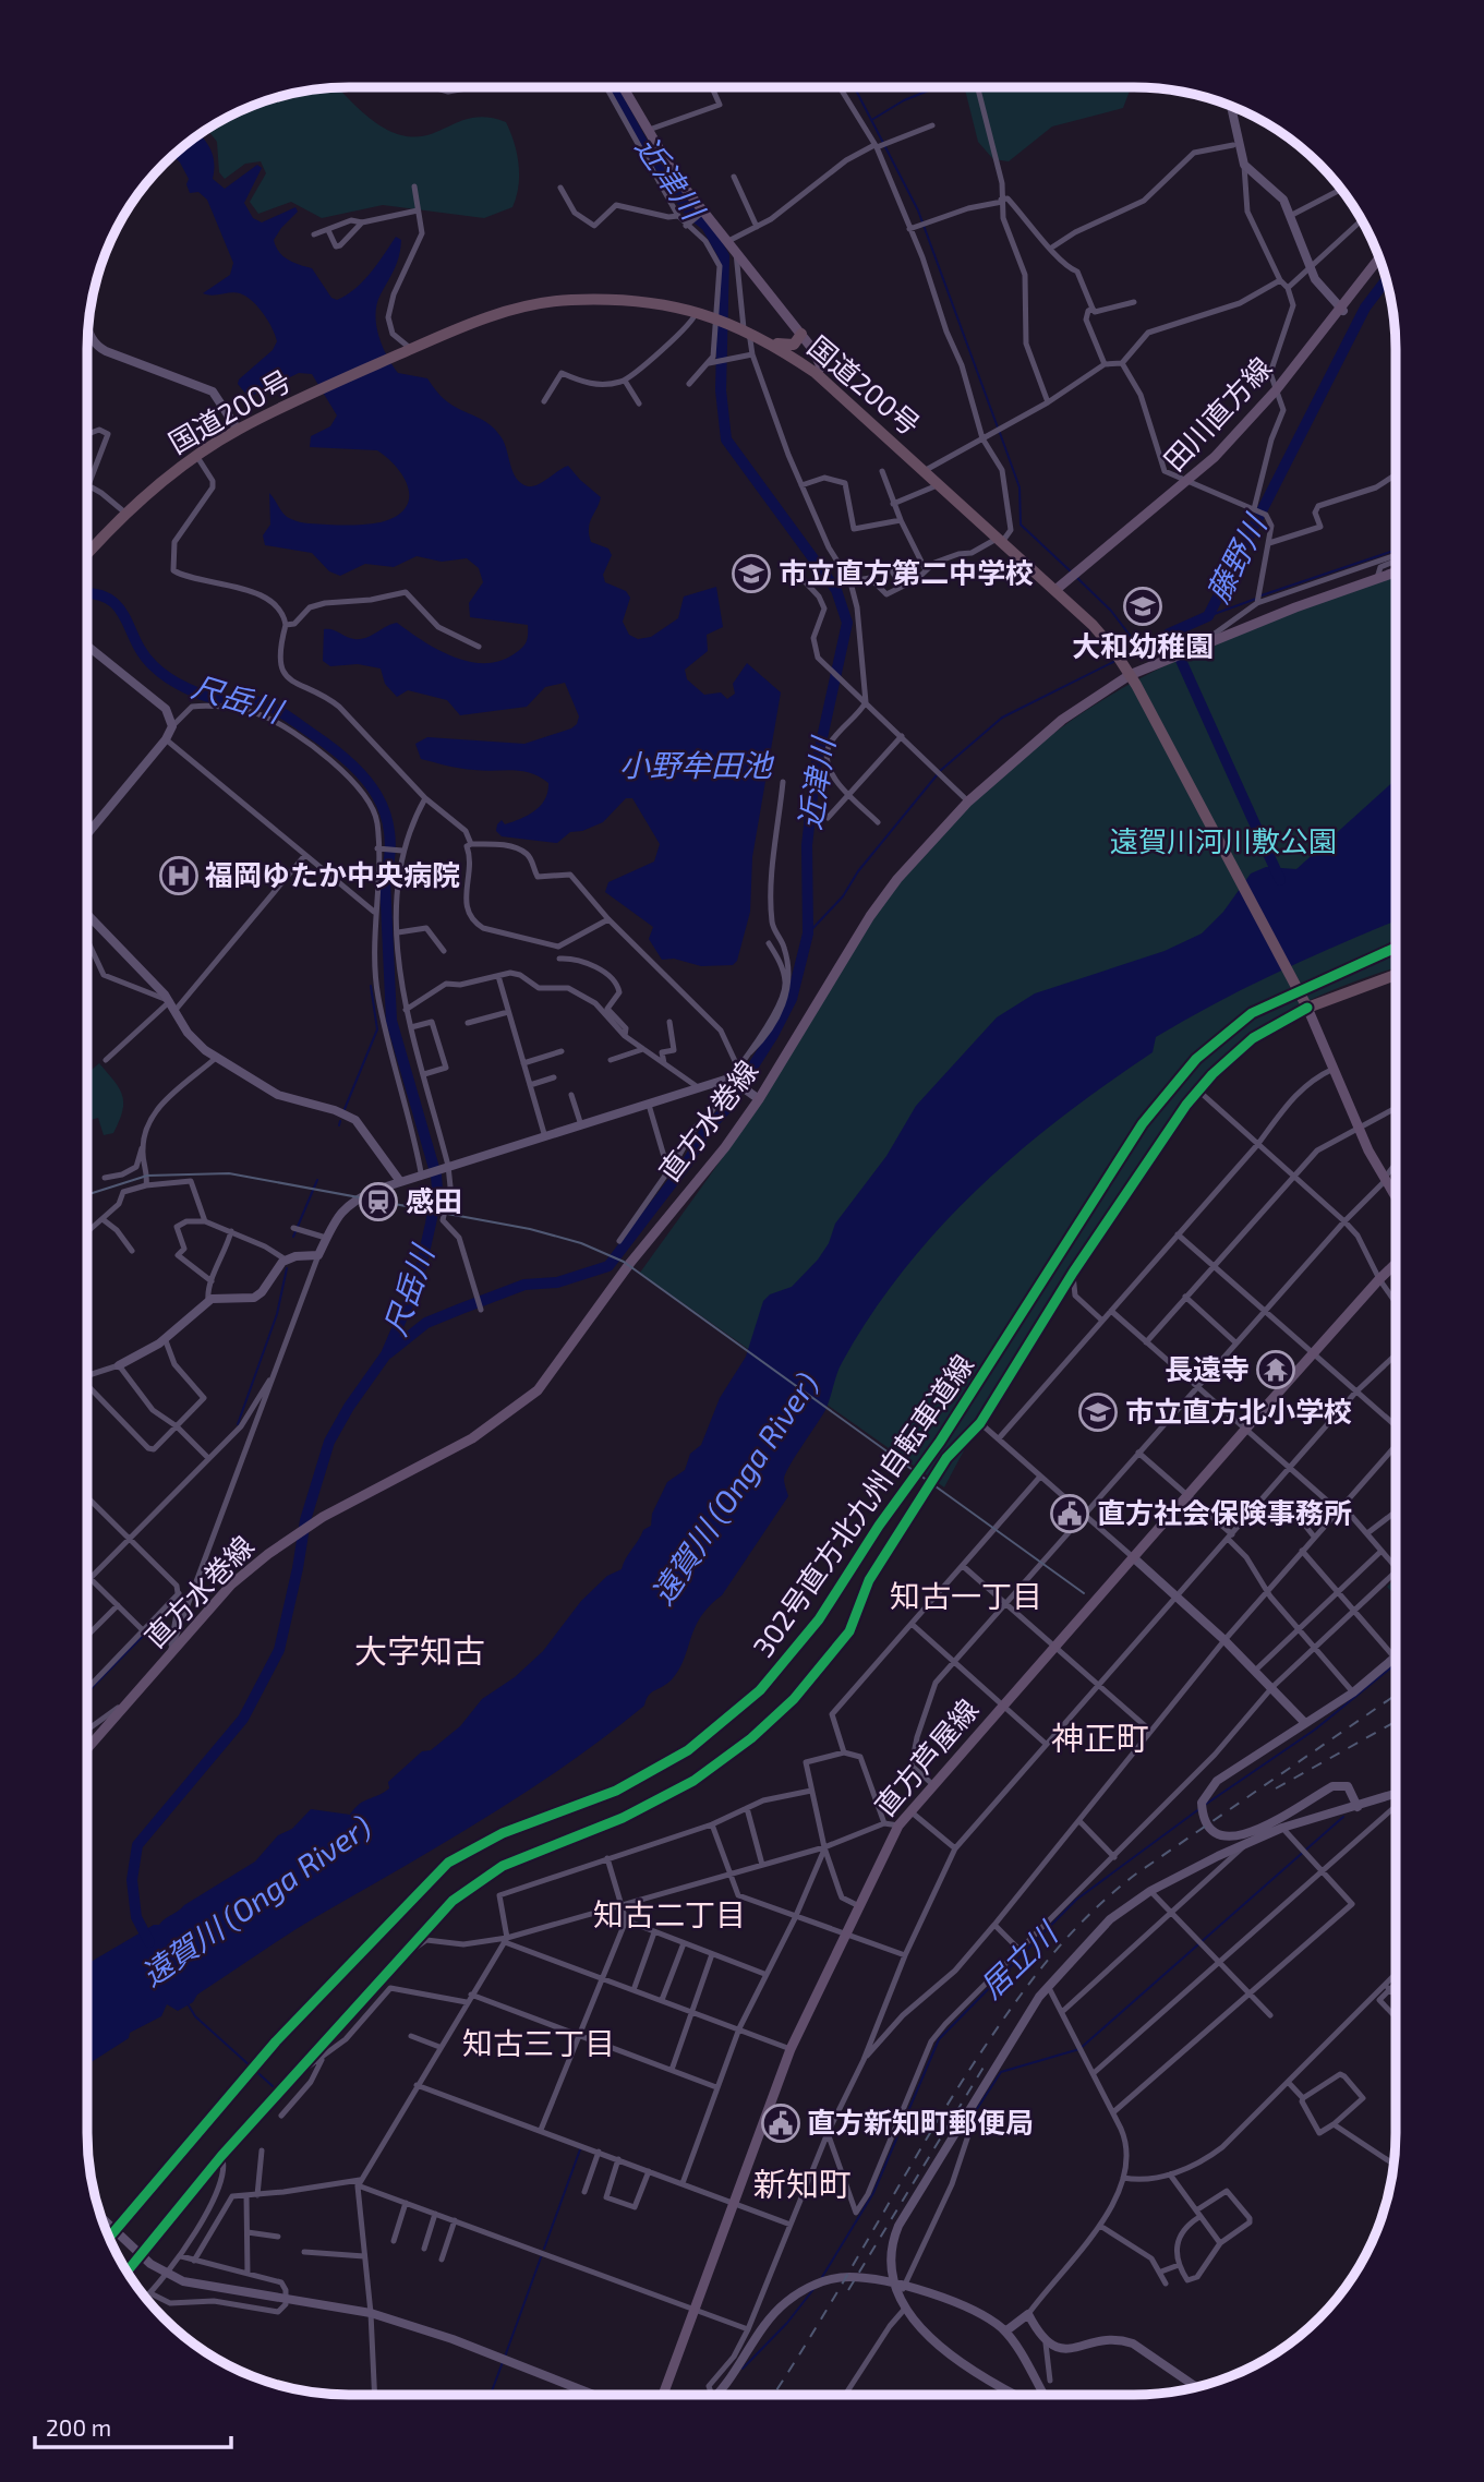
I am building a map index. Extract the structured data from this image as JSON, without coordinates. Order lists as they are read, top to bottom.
{
  "streets": {
    "highway": ["国道200号"],
    "main road": ["田川直方線", "直方水巻線", "直方芦屋線"],
    "cycle path": ["302号直方北九州自転車道線"]
  },
  "crossings": [
    ["国道200号", "田川直方線"],
    ["国道200号", "直方水巻線"]
  ],
  "districts": [
    "知古一丁目",
    "大字知古",
    "神正町",
    "知古二丁目",
    "知古三丁目",
    "新知町"
  ],
  "water": [
    "近津川",
    "藤野川",
    "尺岳川",
    "小野牟田池",
    "遠賀川 (Onga River)",
    "居立川"
  ],
  "parks": ["遠賀川河川敷公園"],
  "places": {
    "school or university": ["市立直方第二中学校", "大和幼稚園", "市立直方北小学校"],
    "hospital": ["福岡ゆたか中央病院"],
    "station": ["感田"],
    "temple": ["長遠寺"],
    "public building": ["直方社会保険事務所", "直方新知町郵便局"]
  },
  "scale_bar": "200 m"
}
